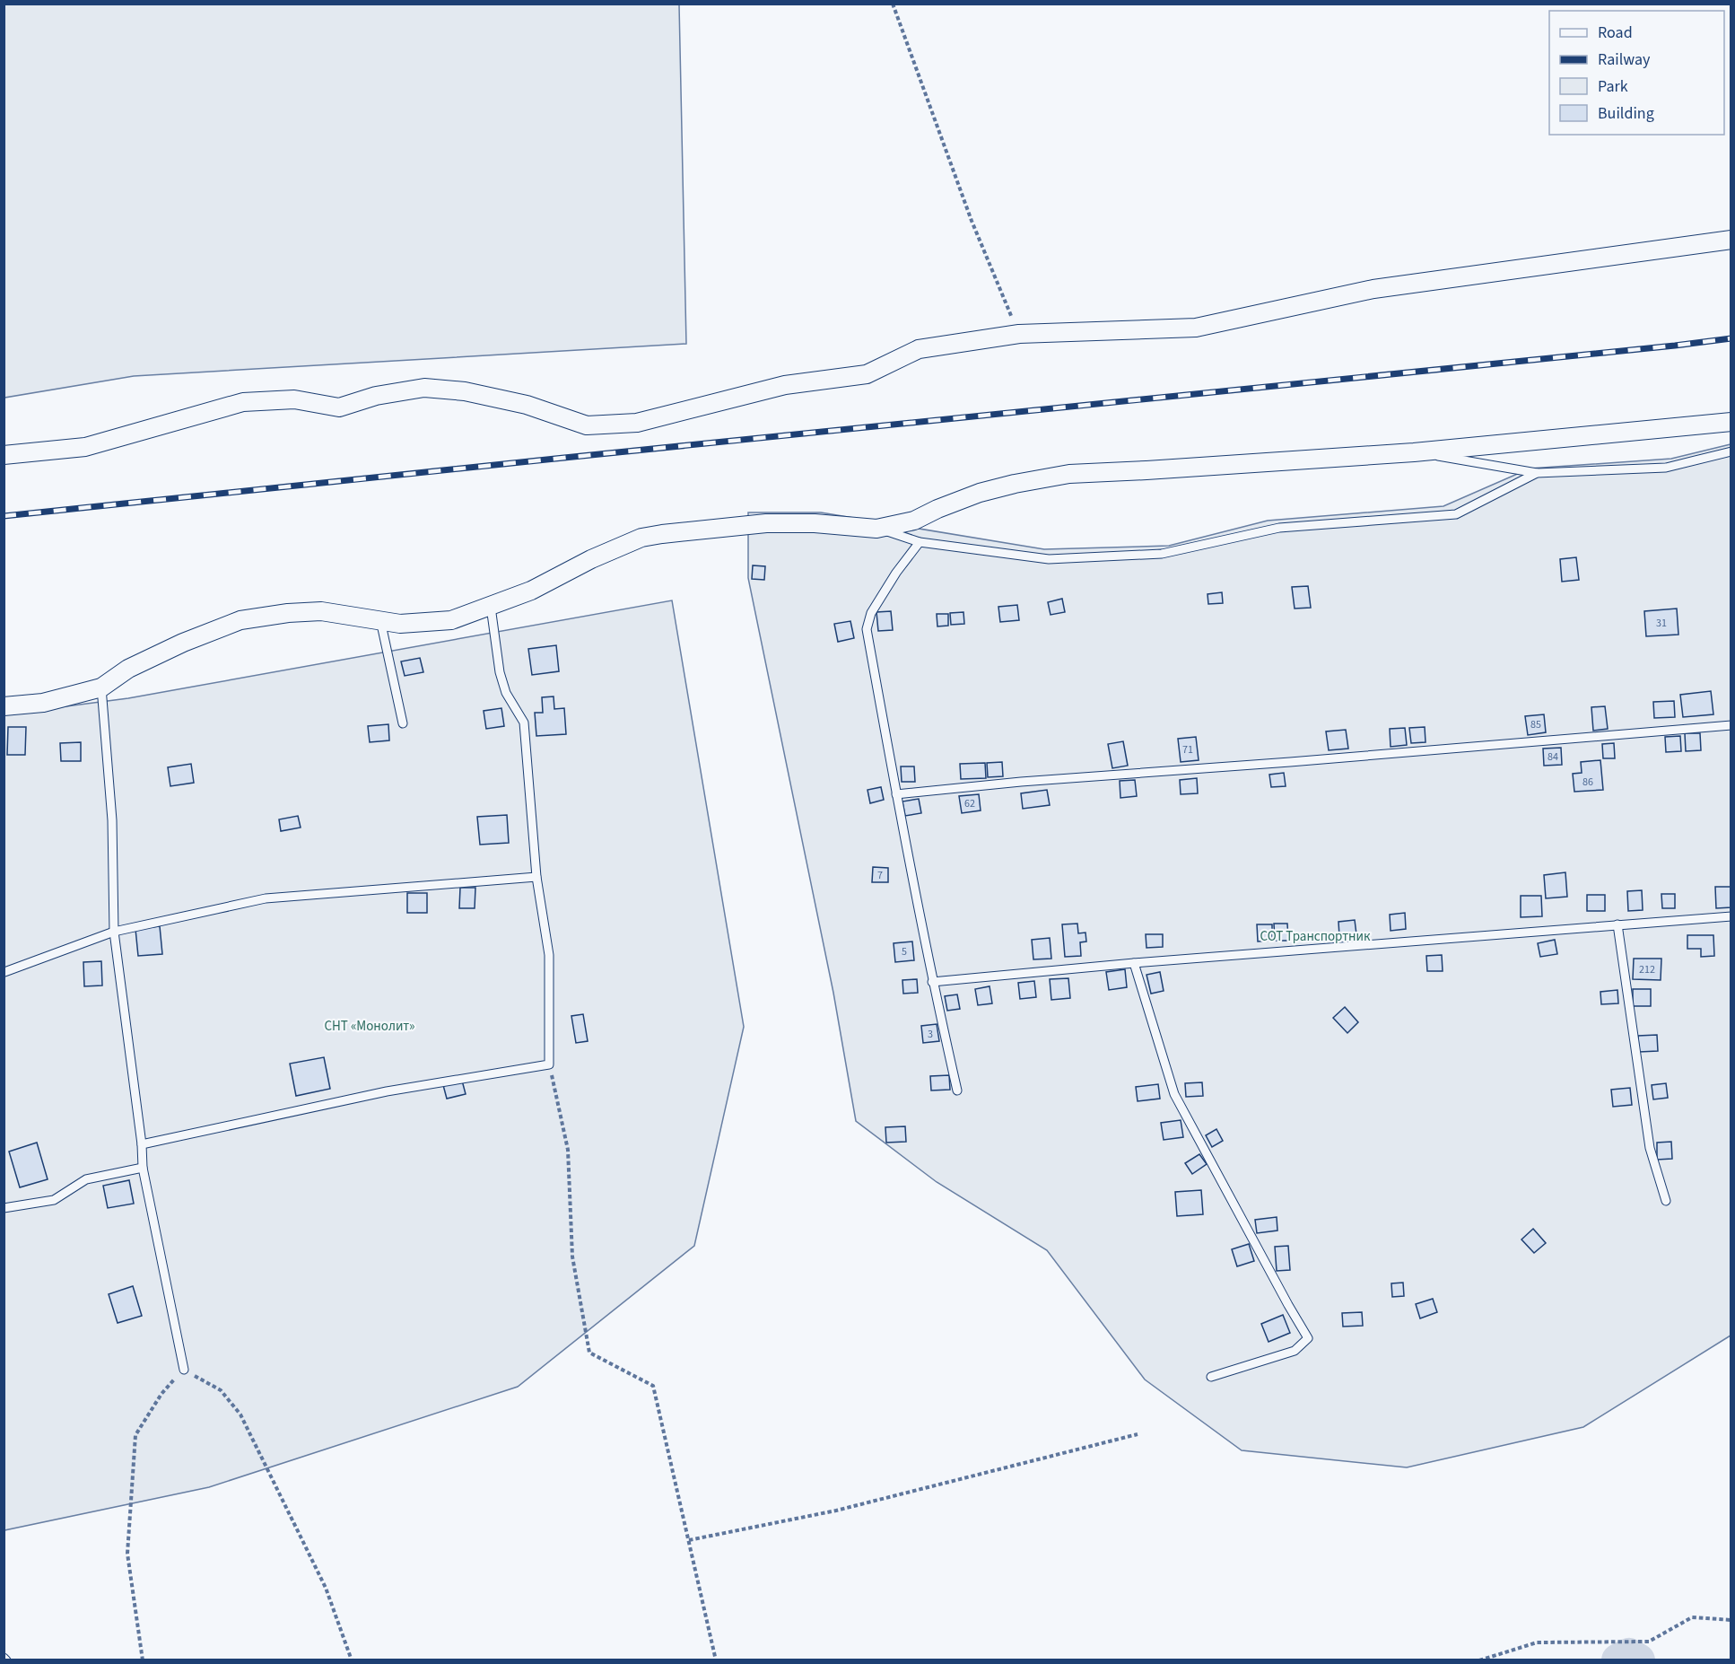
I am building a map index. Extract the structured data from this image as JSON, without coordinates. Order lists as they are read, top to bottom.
{
  "parks": ["СОТ Транспортник", "СНТ «Монолит»"],
  "house_numbers": [
    "31",
    "85",
    "71",
    "84",
    "86",
    "62",
    "7",
    "5",
    "212",
    "3"
  ],
  "legend": [
    "Road",
    "Railway",
    "Park",
    "Building"
  ]
}
